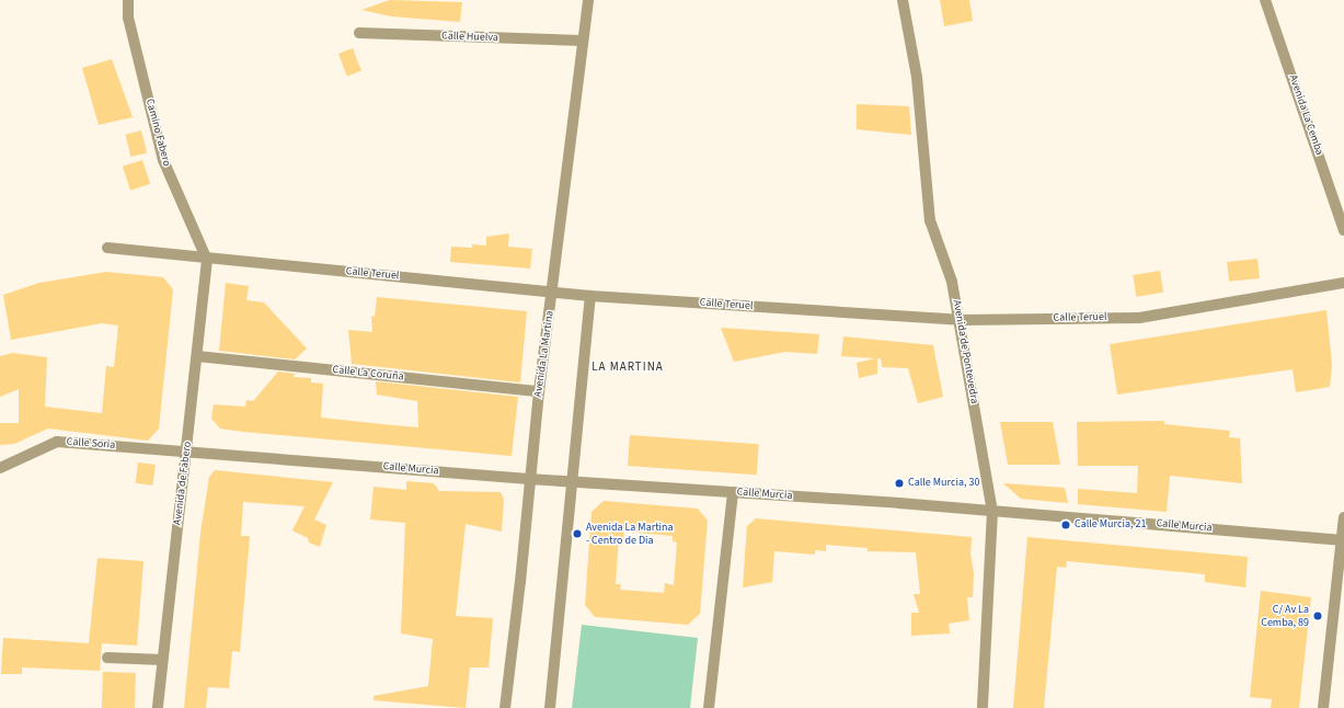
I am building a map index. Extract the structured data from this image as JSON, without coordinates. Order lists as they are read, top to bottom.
{
  "streets": {
    "street": [
      "Calle Huelva",
      "Avenida La Cemba",
      "Camino Fabero",
      "Calle Teruel",
      "Avenida de Pontevedra",
      "Avenida La Martina",
      "Calle La Coruña",
      "Calle Soria",
      "Calle Murcia",
      "Avenida de Fabero"
    ]
  },
  "crossings": [
    ["Calle Huelva", "Avenida La Martina"],
    ["Camino Fabero", "Calle Teruel"],
    ["Camino Fabero", "Avenida de Fabero"],
    ["Calle Teruel", "Avenida de Pontevedra"],
    ["Calle Teruel", "Avenida La Martina"],
    ["Calle Teruel", "Avenida de Fabero"],
    ["Avenida de Pontevedra", "Calle Murcia"],
    ["Avenida La Martina", "Calle La Coruña"],
    ["Avenida La Martina", "Calle Murcia"],
    ["Calle La Coruña", "Avenida de Fabero"],
    ["Calle Soria", "Calle Murcia"],
    ["Calle Soria", "Avenida de Fabero"],
    ["Calle Murcia", "Avenida de Fabero"]
  ],
  "districts": ["LA MARTINA"],
  "places": [
    "Calle Murcia, 30",
    "Calle Murcia, 21",
    "Avenida La Martina - Centro de Dia",
    "C/ Av La Cemba, 89"
  ]
}
